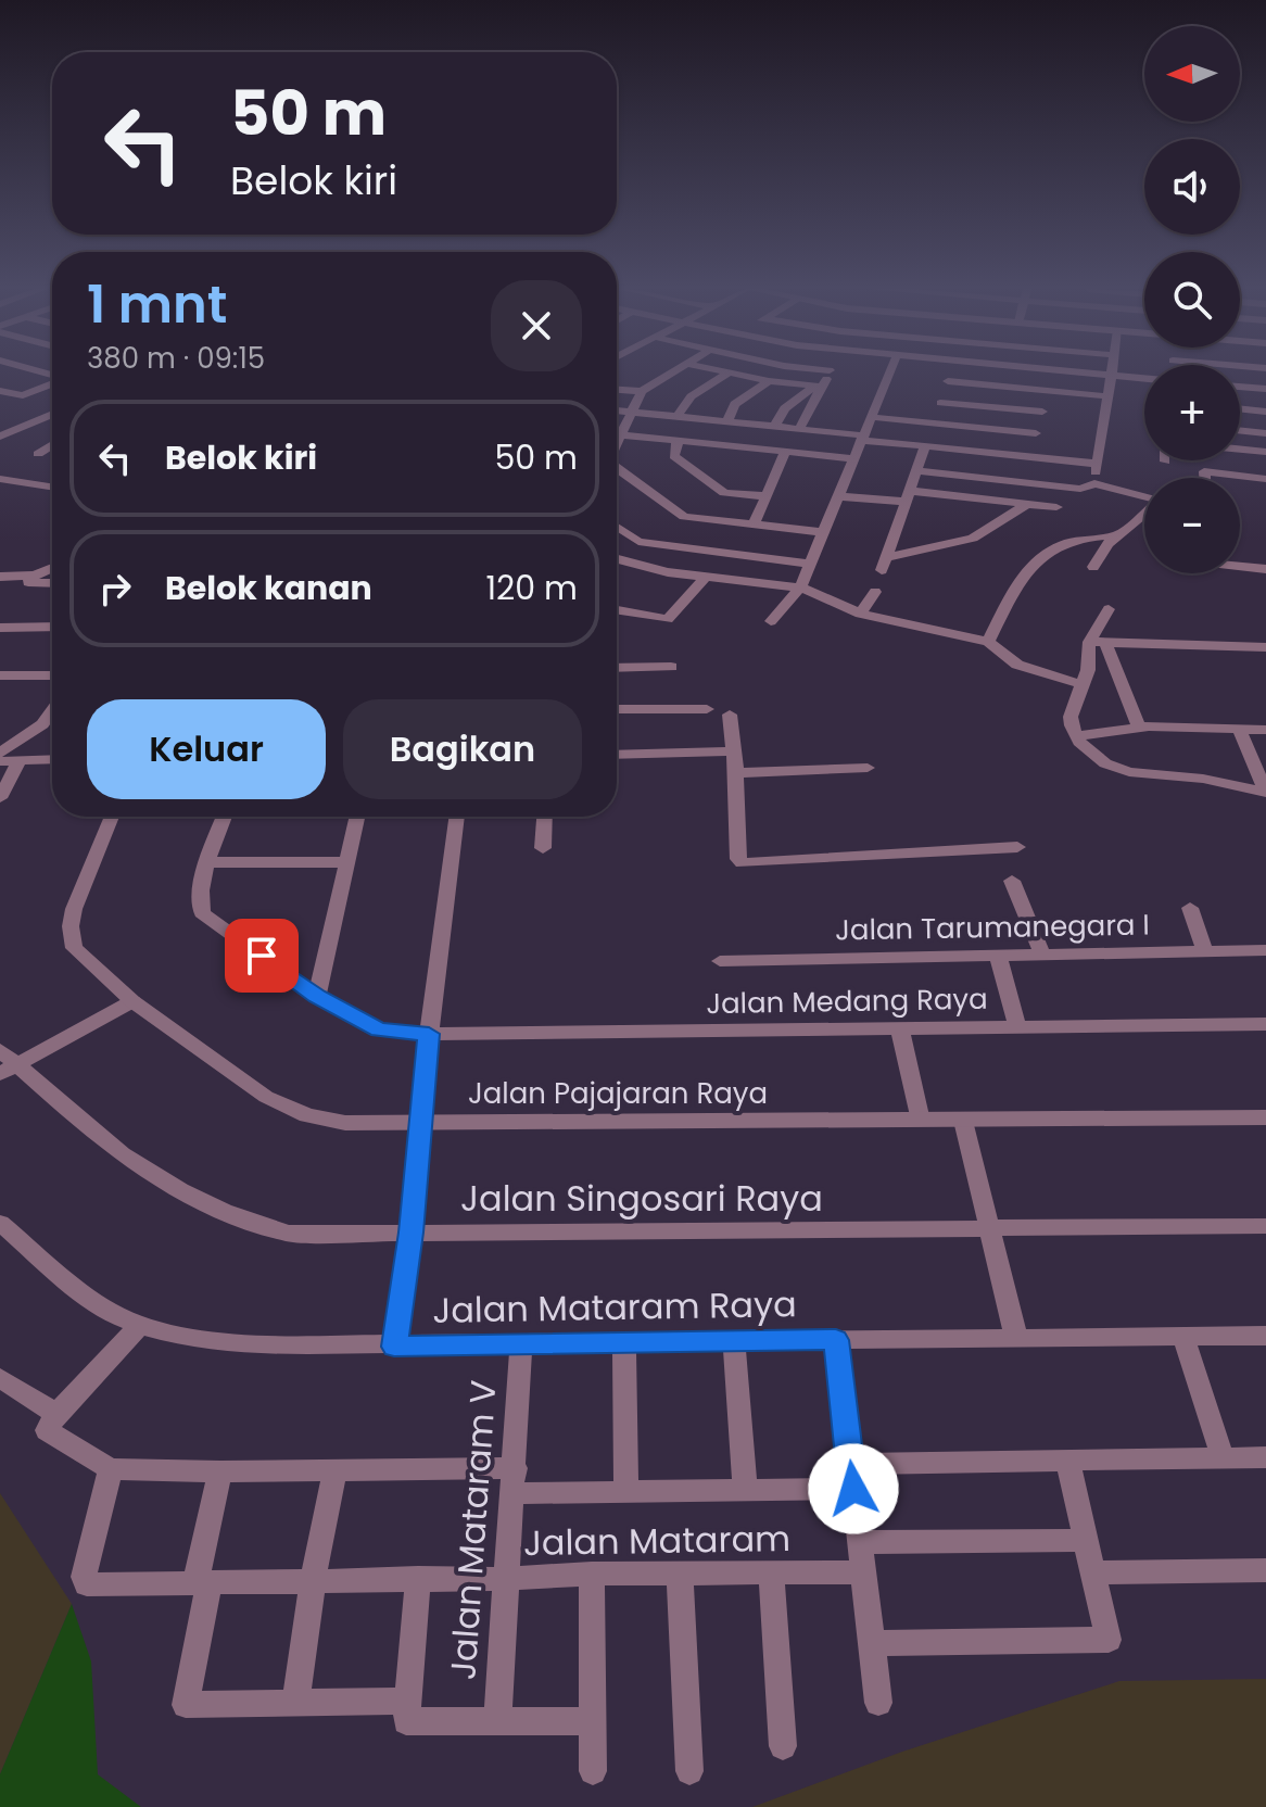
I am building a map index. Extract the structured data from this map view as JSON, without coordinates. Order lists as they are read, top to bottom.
{
  "streets": {
    "street": [
      "Jalan Tarumanegara I",
      "Jalan Medang Raya",
      "Jalan Pajajaran Raya",
      "Jalan Singosari Raya",
      "Jalan Mataram Raya",
      "Jalan Mataram V",
      "Jalan Mataram"
    ]
  },
  "crossings": [
    ["Jalan Mataram Raya", "Jalan Mataram V"],
    ["Jalan Mataram V", "Jalan Mataram"]
  ],
  "north": "left",
  "page": {
    "map_buttons": ["+", "−"],
    "turn": ["50 m", "Belok kiri"],
    "heading": ["1 mnt", "380 m · 09:15"],
    "list": [
      {
        "name": "Belok kiri",
        "value": "50 m"
      },
      {
        "name": "Belok kanan",
        "value": "120 m"
      }
    ],
    "buttons": ["Keluar", "Bagikan"]
  }
}
